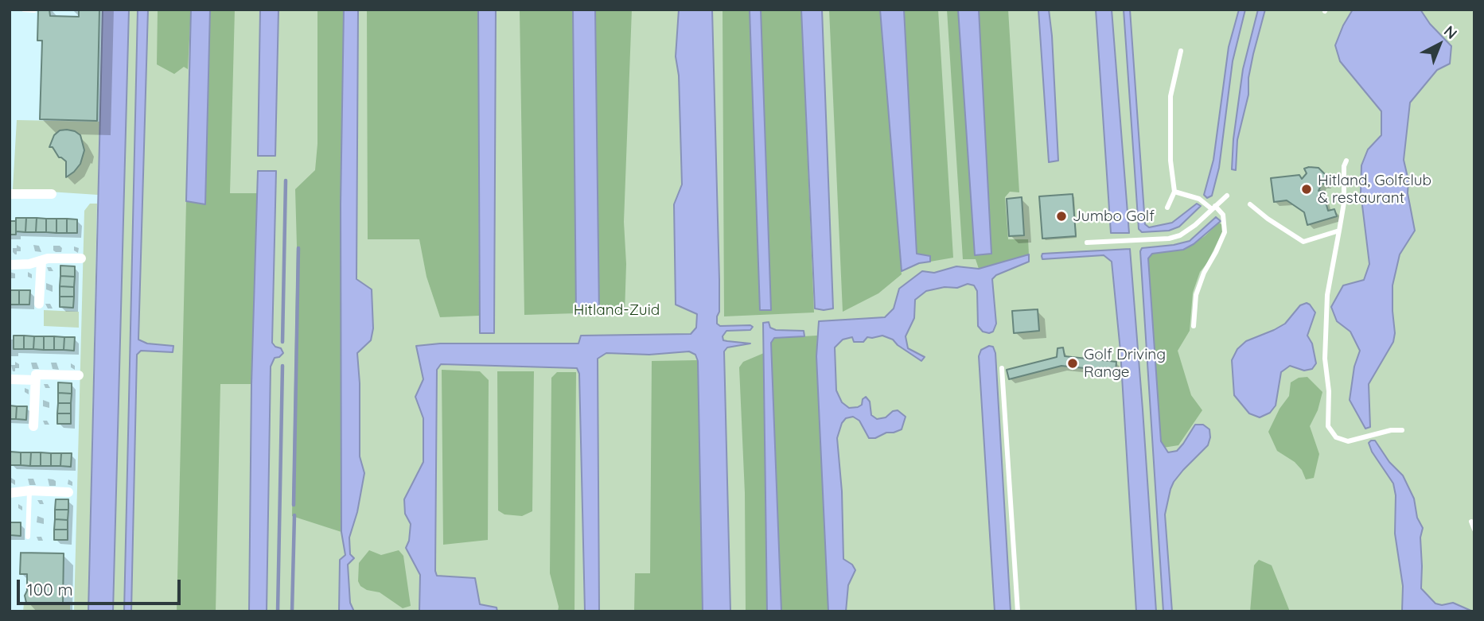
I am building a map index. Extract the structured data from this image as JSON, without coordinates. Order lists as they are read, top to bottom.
{
  "parks": ["Hitland-Zuid"],
  "places": ["Hitland, Golfclub & restaurant", "Jumbo Golf", "Golf Driving Range"],
  "scale_bar": "100 m",
  "north": "top right"
}
